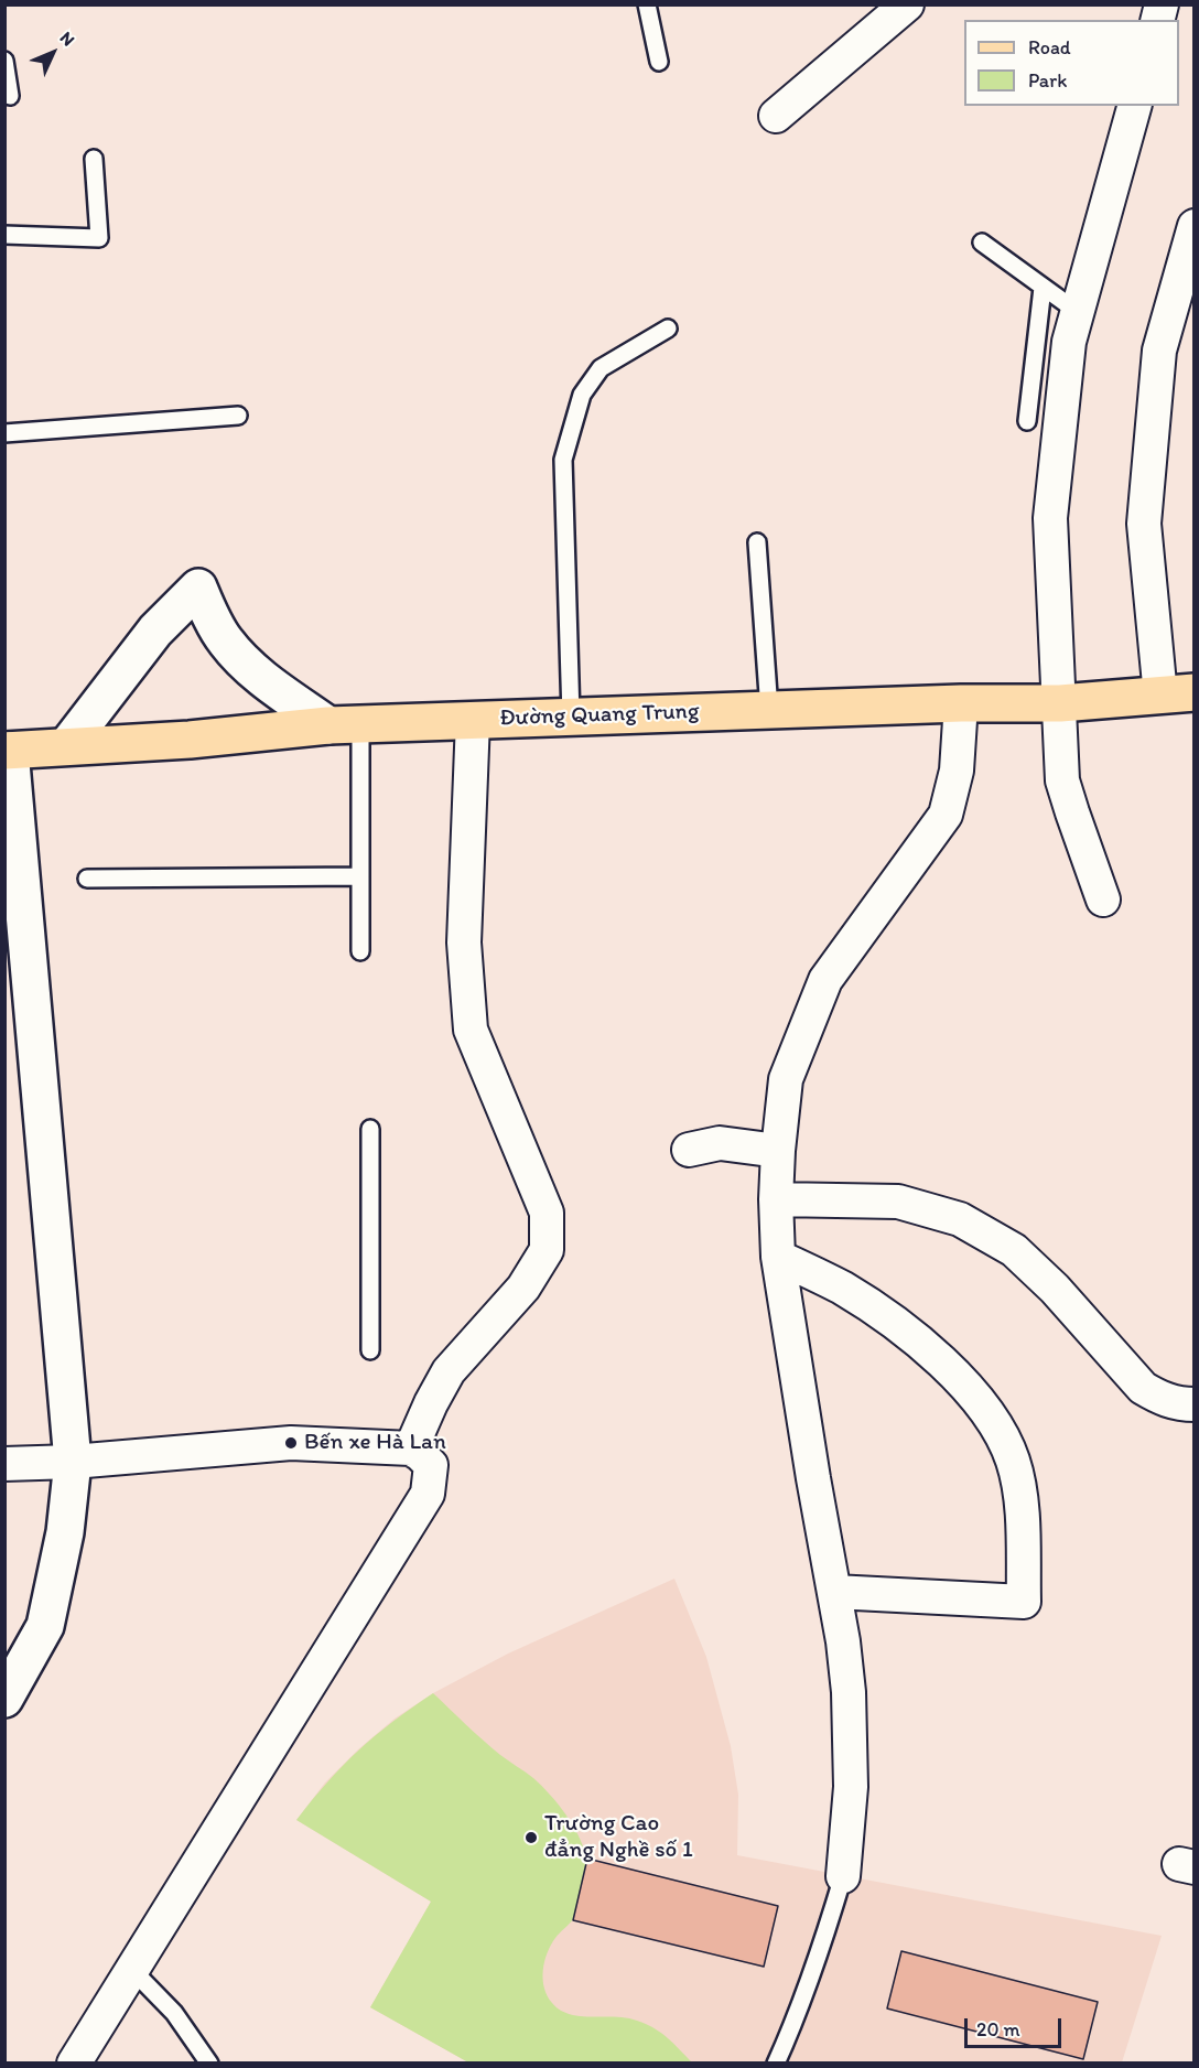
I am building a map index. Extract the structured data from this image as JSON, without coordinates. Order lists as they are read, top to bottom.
{
  "streets": {
    "main road": ["Đường Quang Trung"]
  },
  "places": ["Bến xe Hà Lan", "Trường Cao đẳng Nghề số 1"],
  "legend": ["Road", "Park"],
  "scale_bar": "20 m",
  "north": "top right"
}
